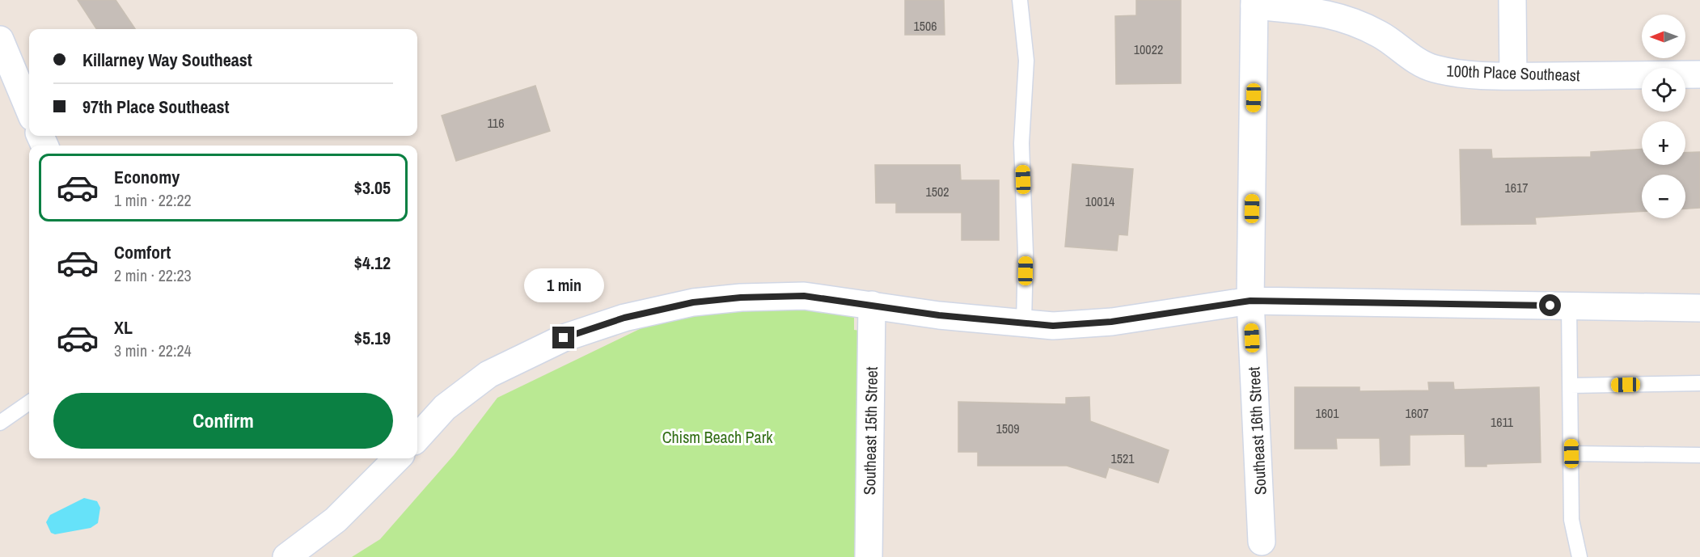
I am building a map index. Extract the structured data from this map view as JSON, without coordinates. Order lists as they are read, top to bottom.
{
  "streets": {
    "street": ["100th Place Southeast", "Southeast 15th Street", "Southeast 16th Street"]
  },
  "crossings": [
    ["100th Place Southeast", "Southeast 16th Street"]
  ],
  "parks": ["Chism Beach Park"],
  "house_numbers": [
    "1506",
    "10022",
    "116",
    "1617",
    "1502",
    "10014",
    "1601",
    "1607",
    "1611",
    "1509",
    "1521"
  ],
  "north": "left",
  "page": {
    "map_buttons": ["+", "−"],
    "banner": ["Killarney Way Southeast", "97th Place Southeast"],
    "list": [
      {
        "name": "Economy",
        "note": "1 min · 22:22",
        "value": "$3.05"
      },
      {
        "name": "Comfort",
        "note": "2 min · 22:23",
        "value": "$4.12"
      },
      {
        "name": "XL",
        "note": "3 min · 22:24",
        "value": "$5.19"
      }
    ],
    "bubble": "1 min",
    "buttons": "Confirm"
  }
}
